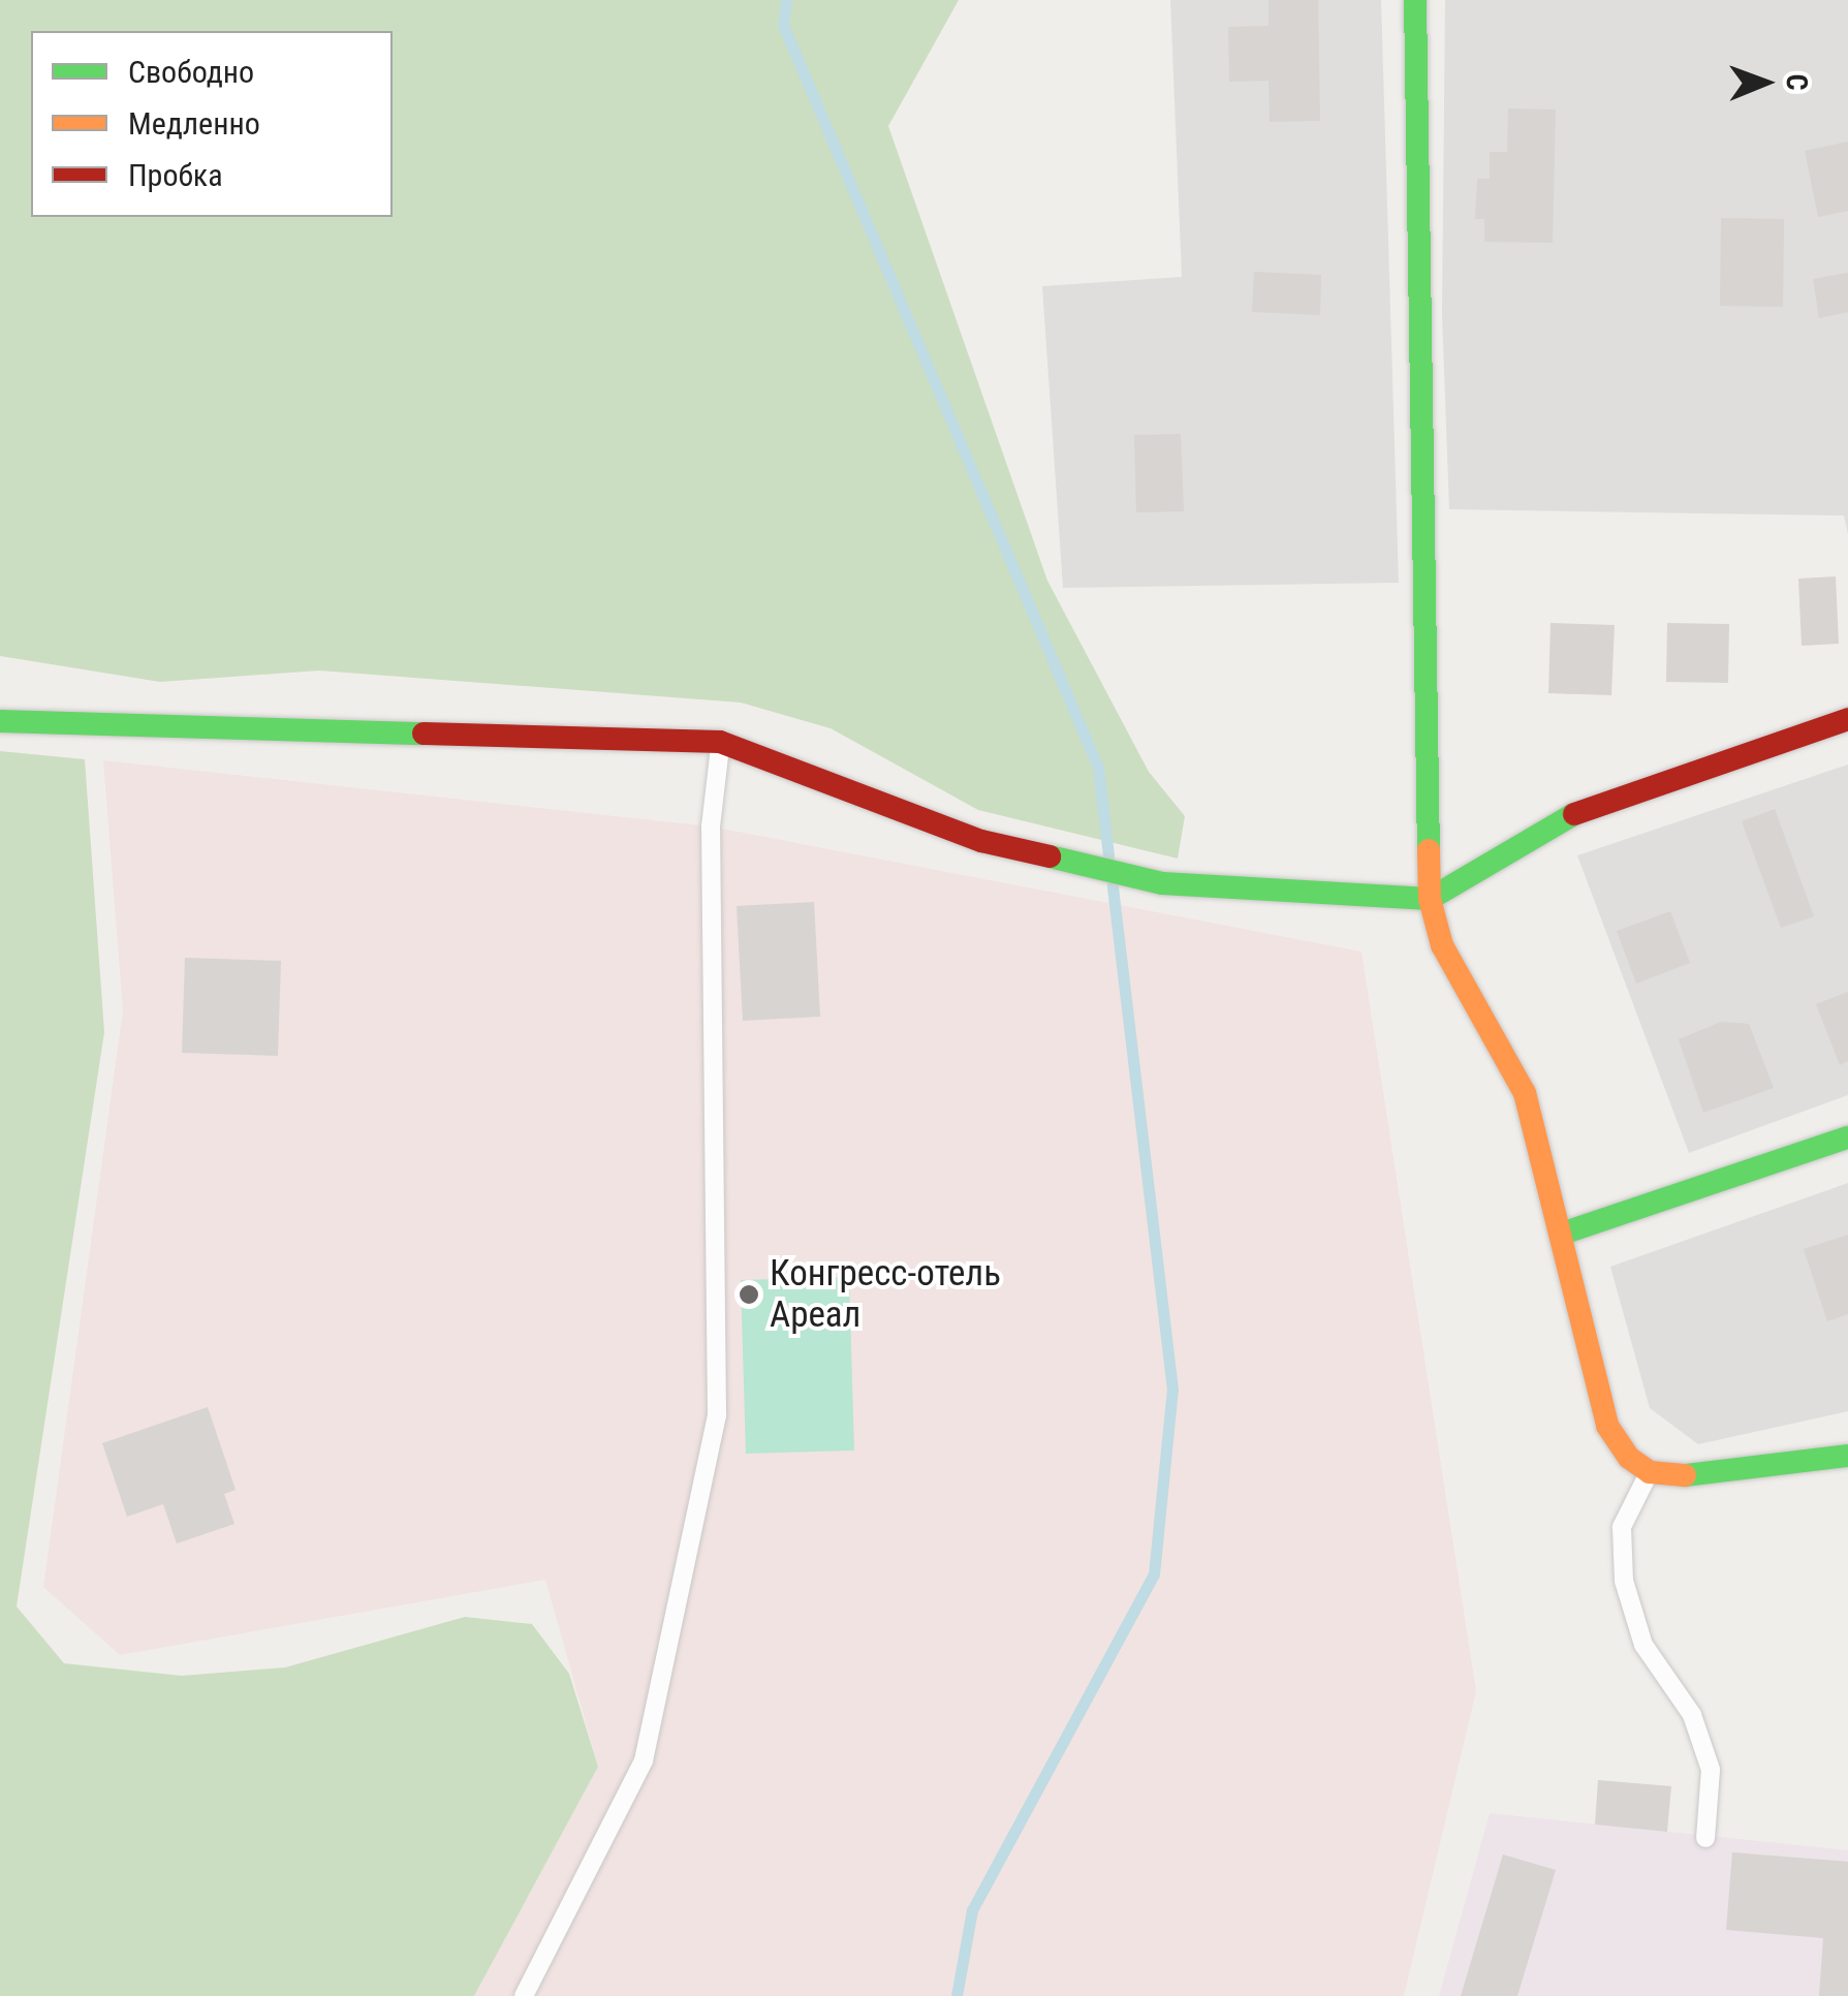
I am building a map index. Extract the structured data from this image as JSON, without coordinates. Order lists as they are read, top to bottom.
{
  "places": ["Конгресс-отель Ареал"],
  "legend": ["Свободно", "Медленно", "Пробка"],
  "north": "right"
}
